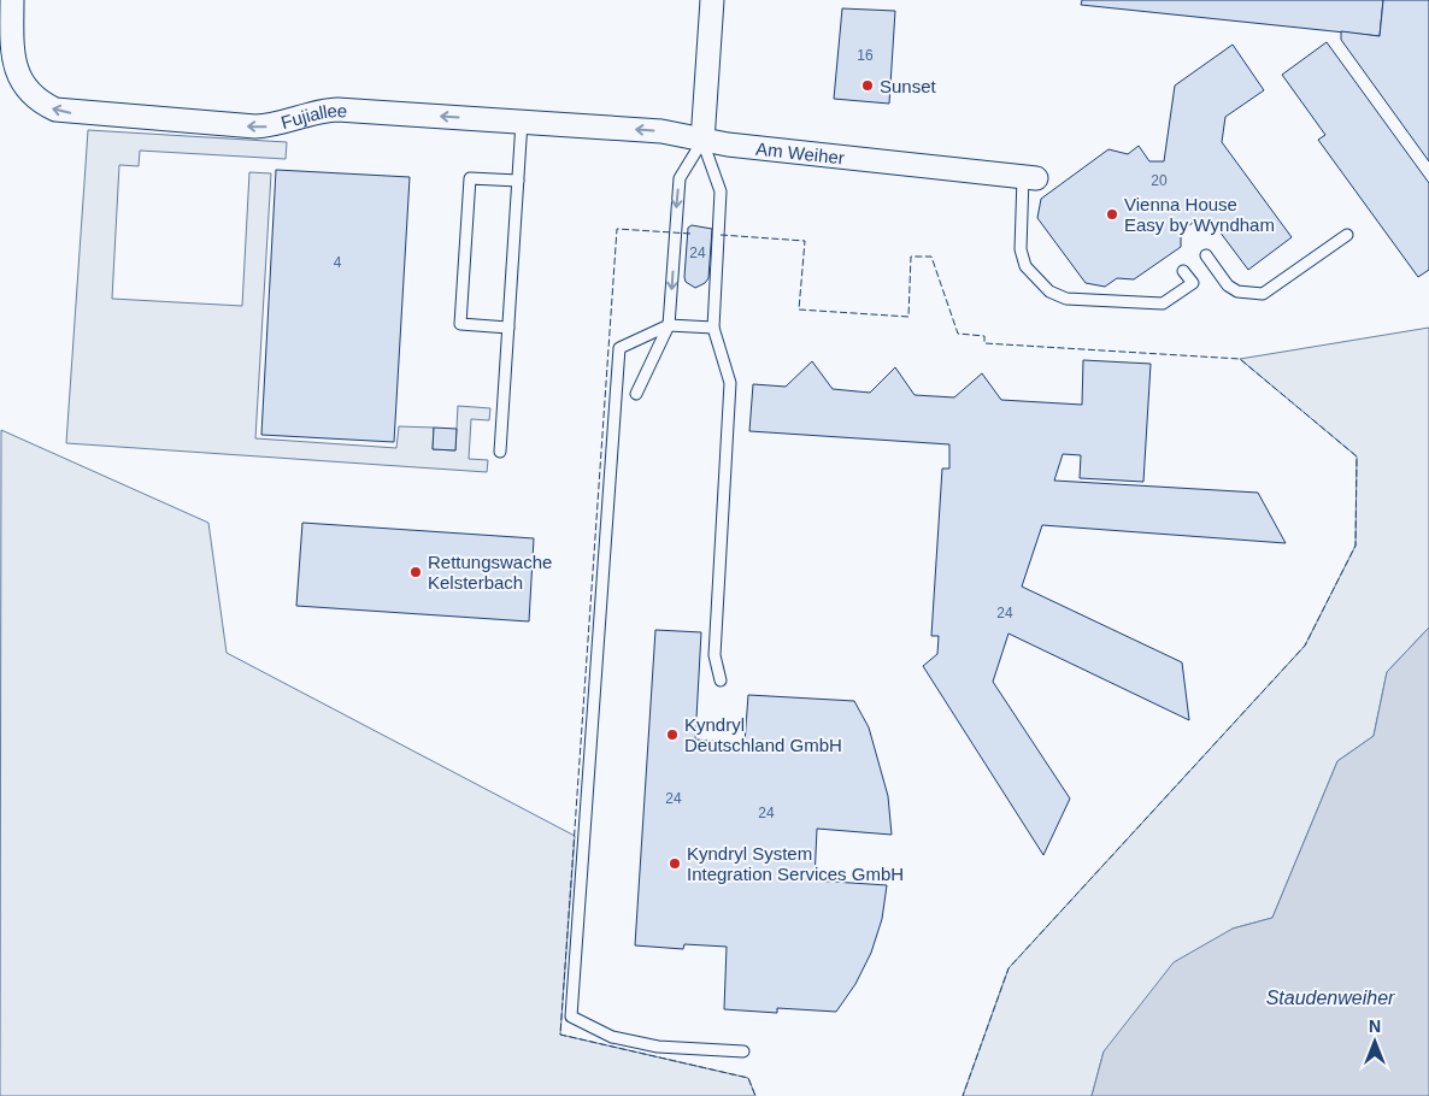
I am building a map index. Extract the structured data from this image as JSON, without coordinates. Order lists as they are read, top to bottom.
{
  "streets": {
    "street": ["Fujiallee", "Am Weiher"]
  },
  "crossings": [
    ["Fujiallee", "Am Weiher"]
  ],
  "one_way": ["Fujiallee"],
  "water": ["Staudenweiher"],
  "places": [
    "Sunset",
    "Vienna House Easy by Wyndham",
    "Rettungswache Kelsterbach",
    "Kyndryl Deutschland GmbH",
    "Kyndryl System Integration Services GmbH"
  ],
  "house_numbers": [
    "16",
    "20",
    "24",
    "4",
    "24",
    "24",
    "24"
  ],
  "north": "top"
}
